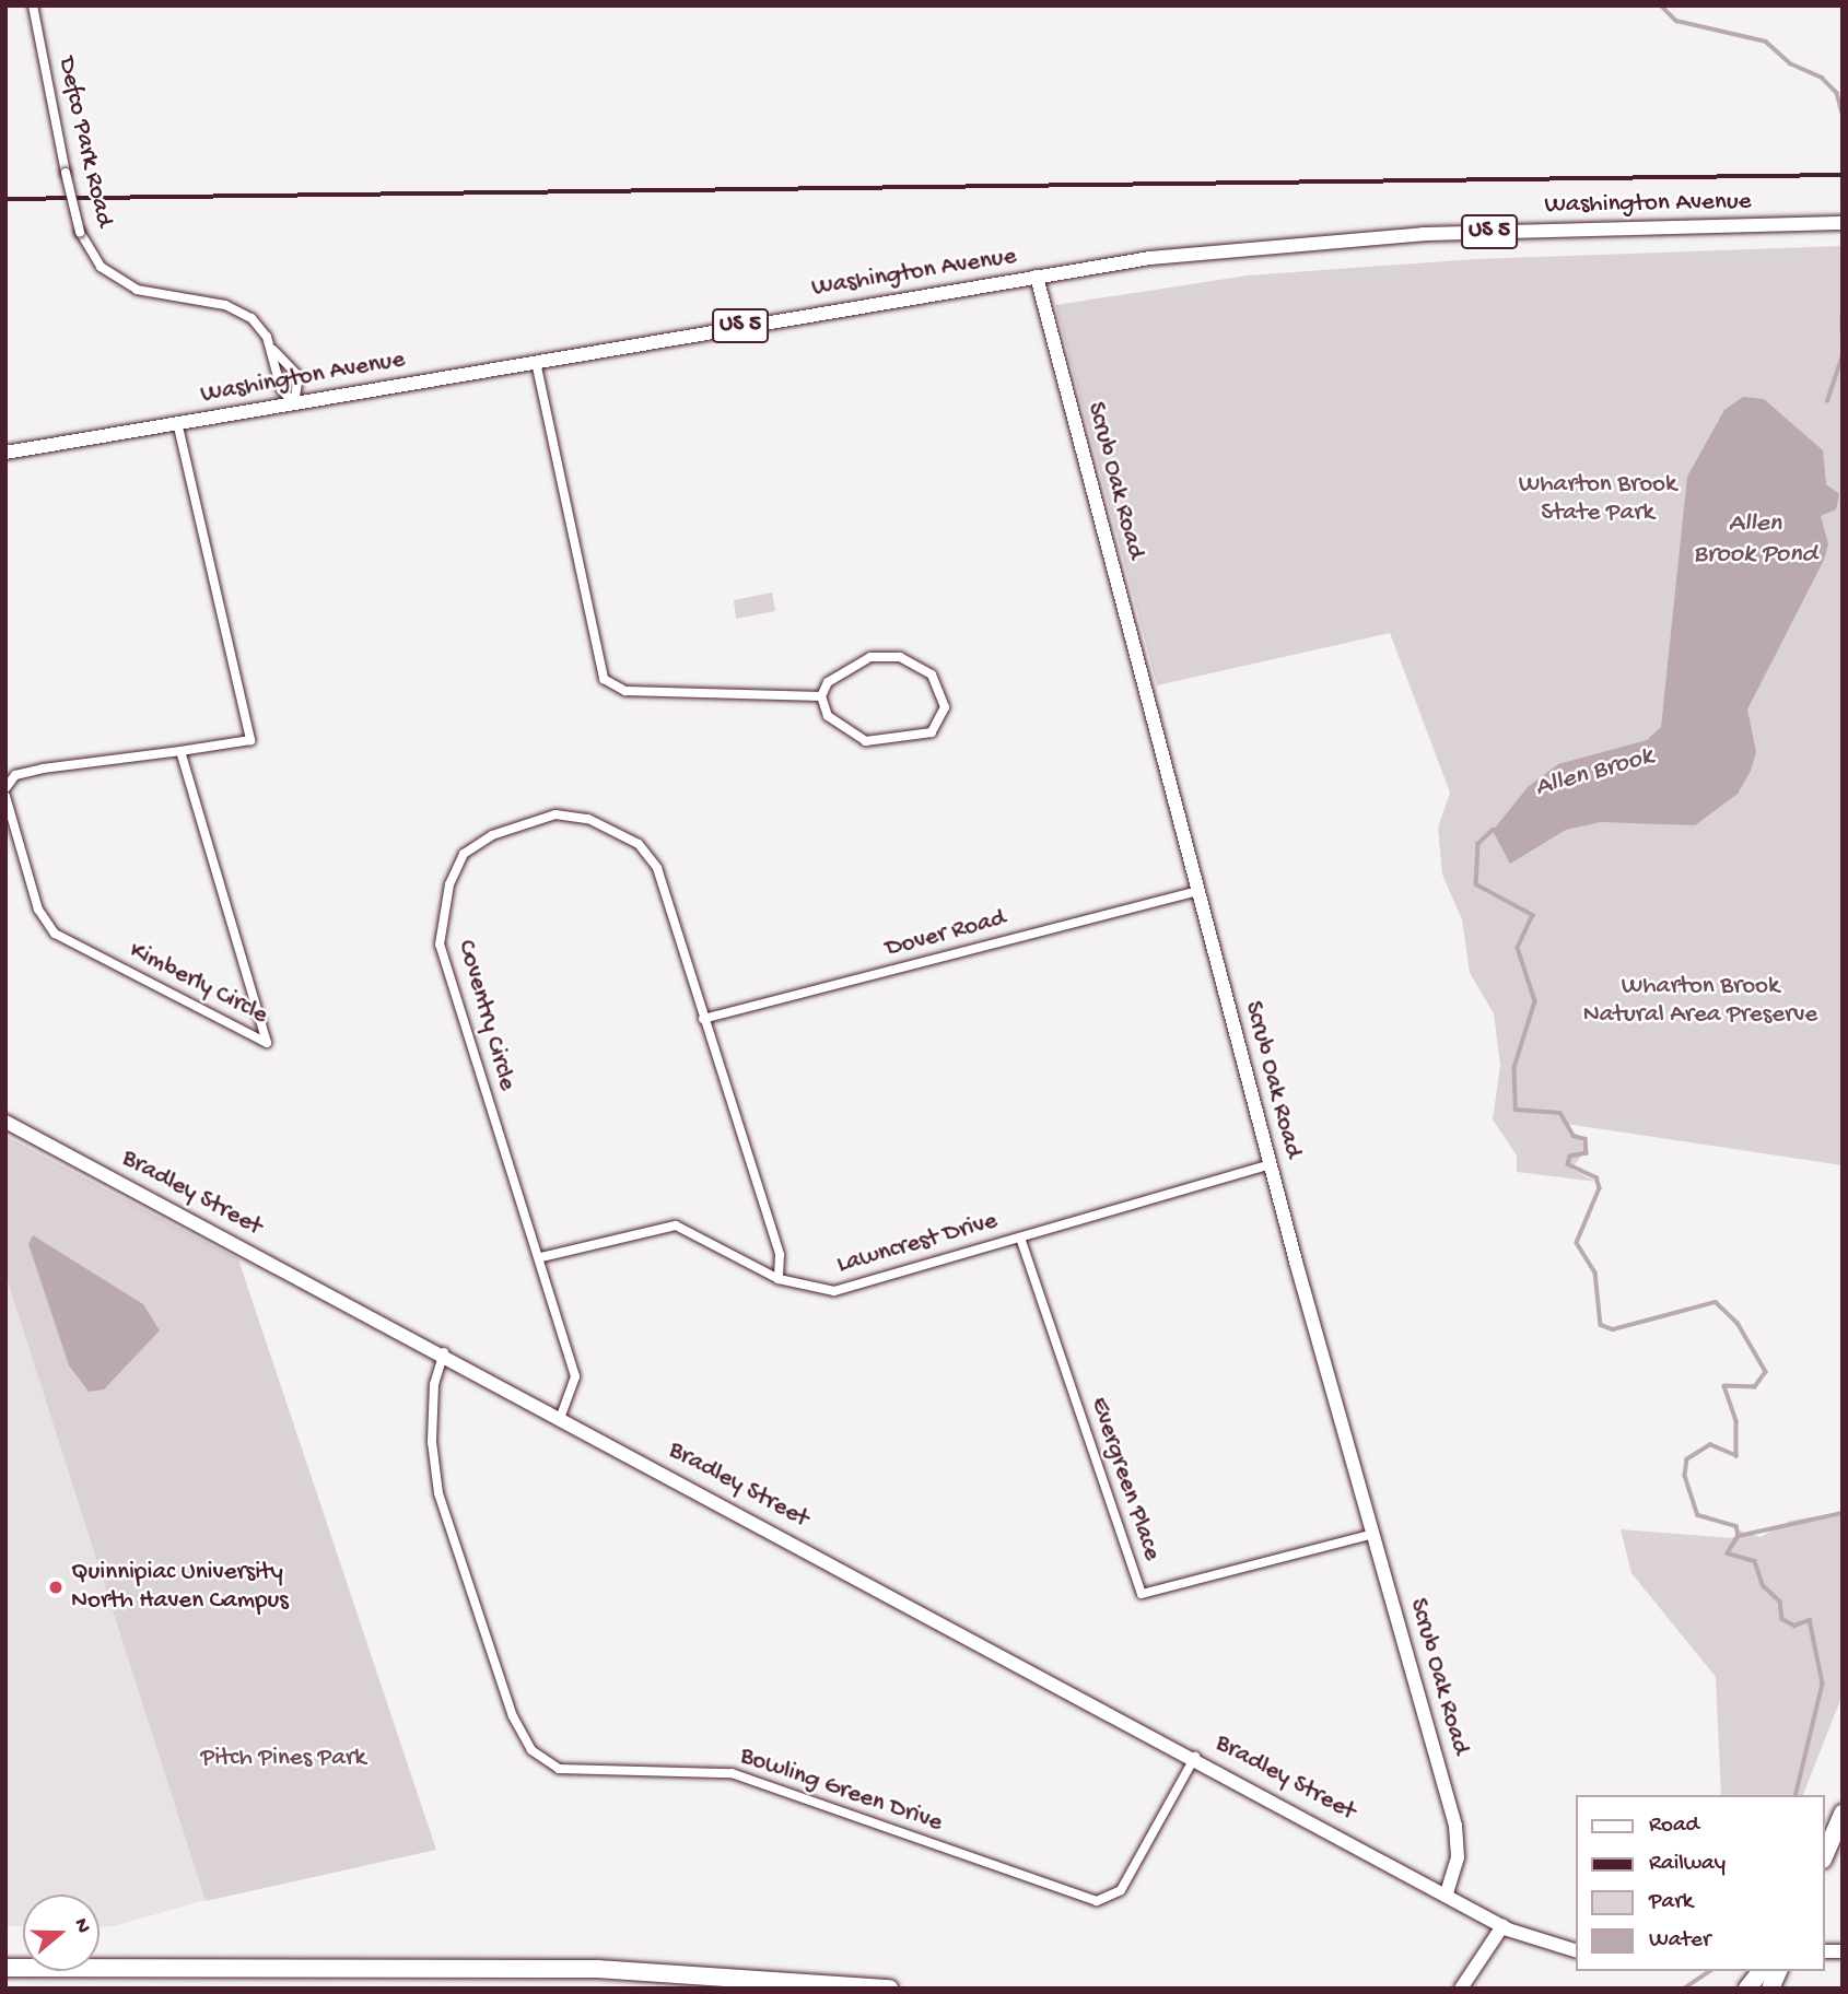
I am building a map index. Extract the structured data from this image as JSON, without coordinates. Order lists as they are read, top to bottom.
{
  "streets": {
    "main road": [
      "Washington Avenue",
      "US 5",
      "Scrub Oak Road",
      "Bradley Street"
    ],
    "street": [
      "Defco Park Road",
      "Dover Road",
      "Kimberly Circle",
      "Coventry Circle",
      "Lawncrest Drive",
      "Evergreen Place",
      "Bowling Green Drive"
    ]
  },
  "crossings": [
    ["Defco Park Road", "Washington Avenue"],
    ["Washington Avenue", "Scrub Oak Road"],
    ["Scrub Oak Road", "Dover Road"],
    ["Scrub Oak Road", "Bradley Street"],
    ["Scrub Oak Road", "Lawncrest Drive"],
    ["Scrub Oak Road", "Evergreen Place"],
    ["Dover Road", "Coventry Circle"],
    ["Coventry Circle", "Bradley Street"],
    ["Coventry Circle", "Lawncrest Drive"],
    ["Bradley Street", "Bowling Green Drive"],
    ["Lawncrest Drive", "Evergreen Place"]
  ],
  "water": ["Allen Brook Pond", "Allen Brook"],
  "parks": ["Wharton Brook State Park", "Wharton Brook Natural Area Preserve", "Pitch Pines Park"],
  "places": ["Quinnipiac University North Haven Campus"],
  "legend": [
    "Road",
    "Railway",
    "Park",
    "Water"
  ],
  "north": "right"
}
